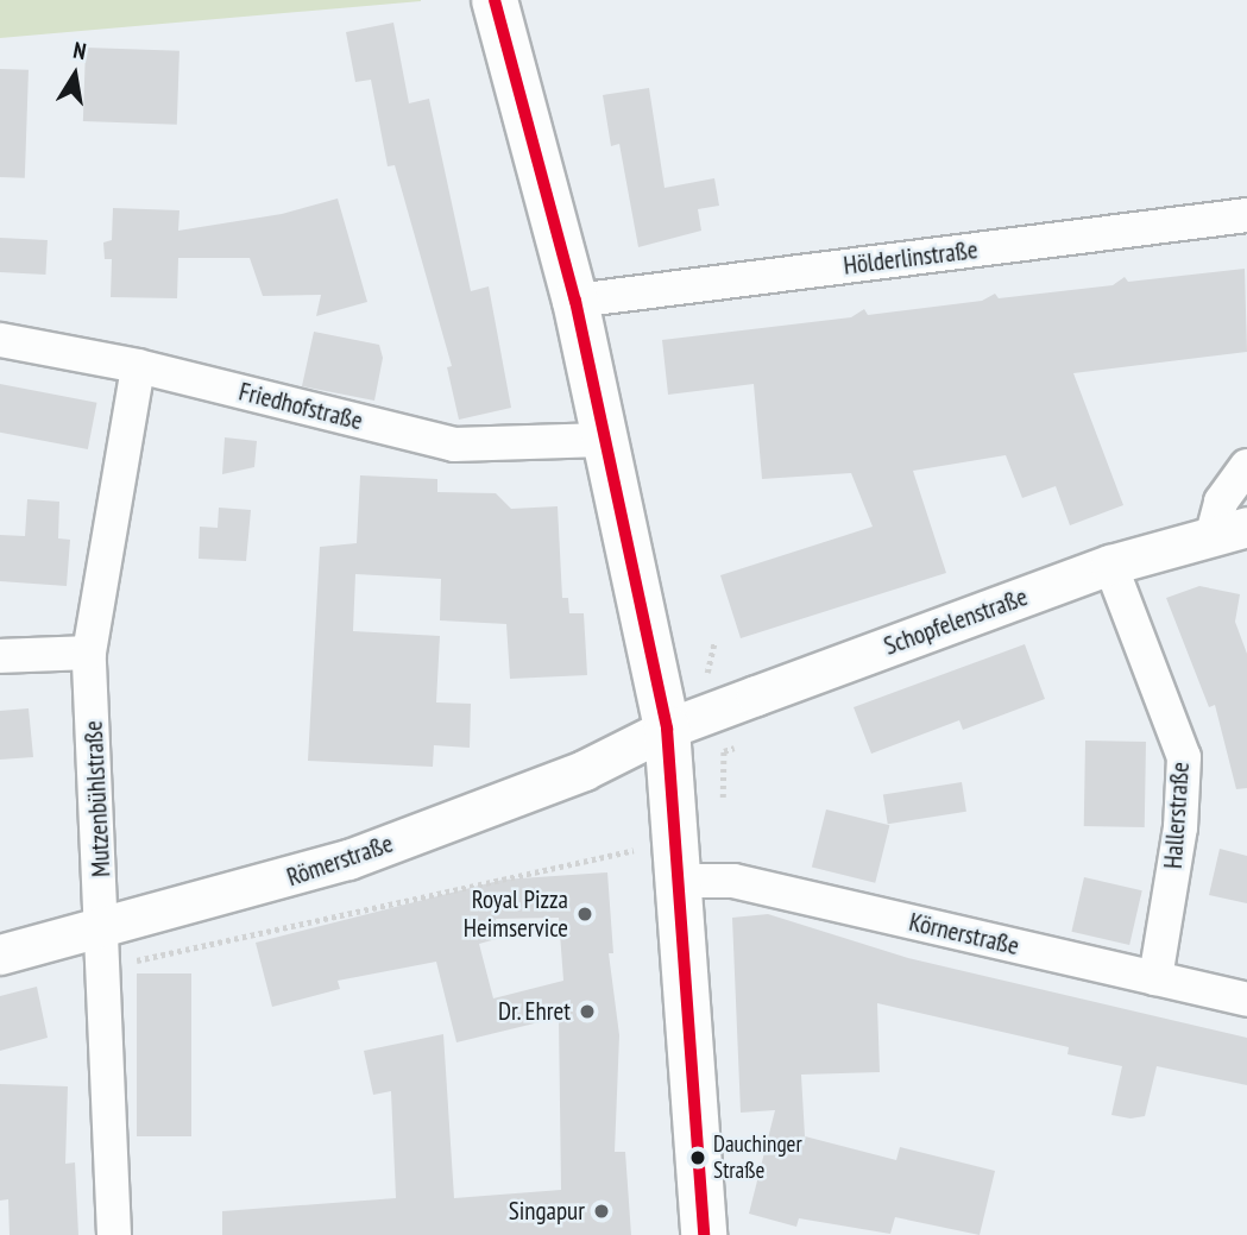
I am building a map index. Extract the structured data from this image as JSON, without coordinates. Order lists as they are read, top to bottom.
{
  "streets": {
    "street": [
      "Hölderlinstraße",
      "Friedhofstraße",
      "Schopfelenstraße",
      "Mutzenbühlstraße",
      "Hallerstraße",
      "Römerstraße",
      "Körnerstraße"
    ]
  },
  "crossings": [
    ["Friedhofstraße", "Mutzenbühlstraße"],
    ["Schopfelenstraße", "Hallerstraße"],
    ["Schopfelenstraße", "Römerstraße"],
    ["Mutzenbühlstraße", "Römerstraße"],
    ["Hallerstraße", "Körnerstraße"]
  ],
  "places": [
    "Royal Pizza Heimservice",
    "Dr. Ehret",
    "Dauchinger Straße",
    "Singapur"
  ],
  "north": "top"
}
